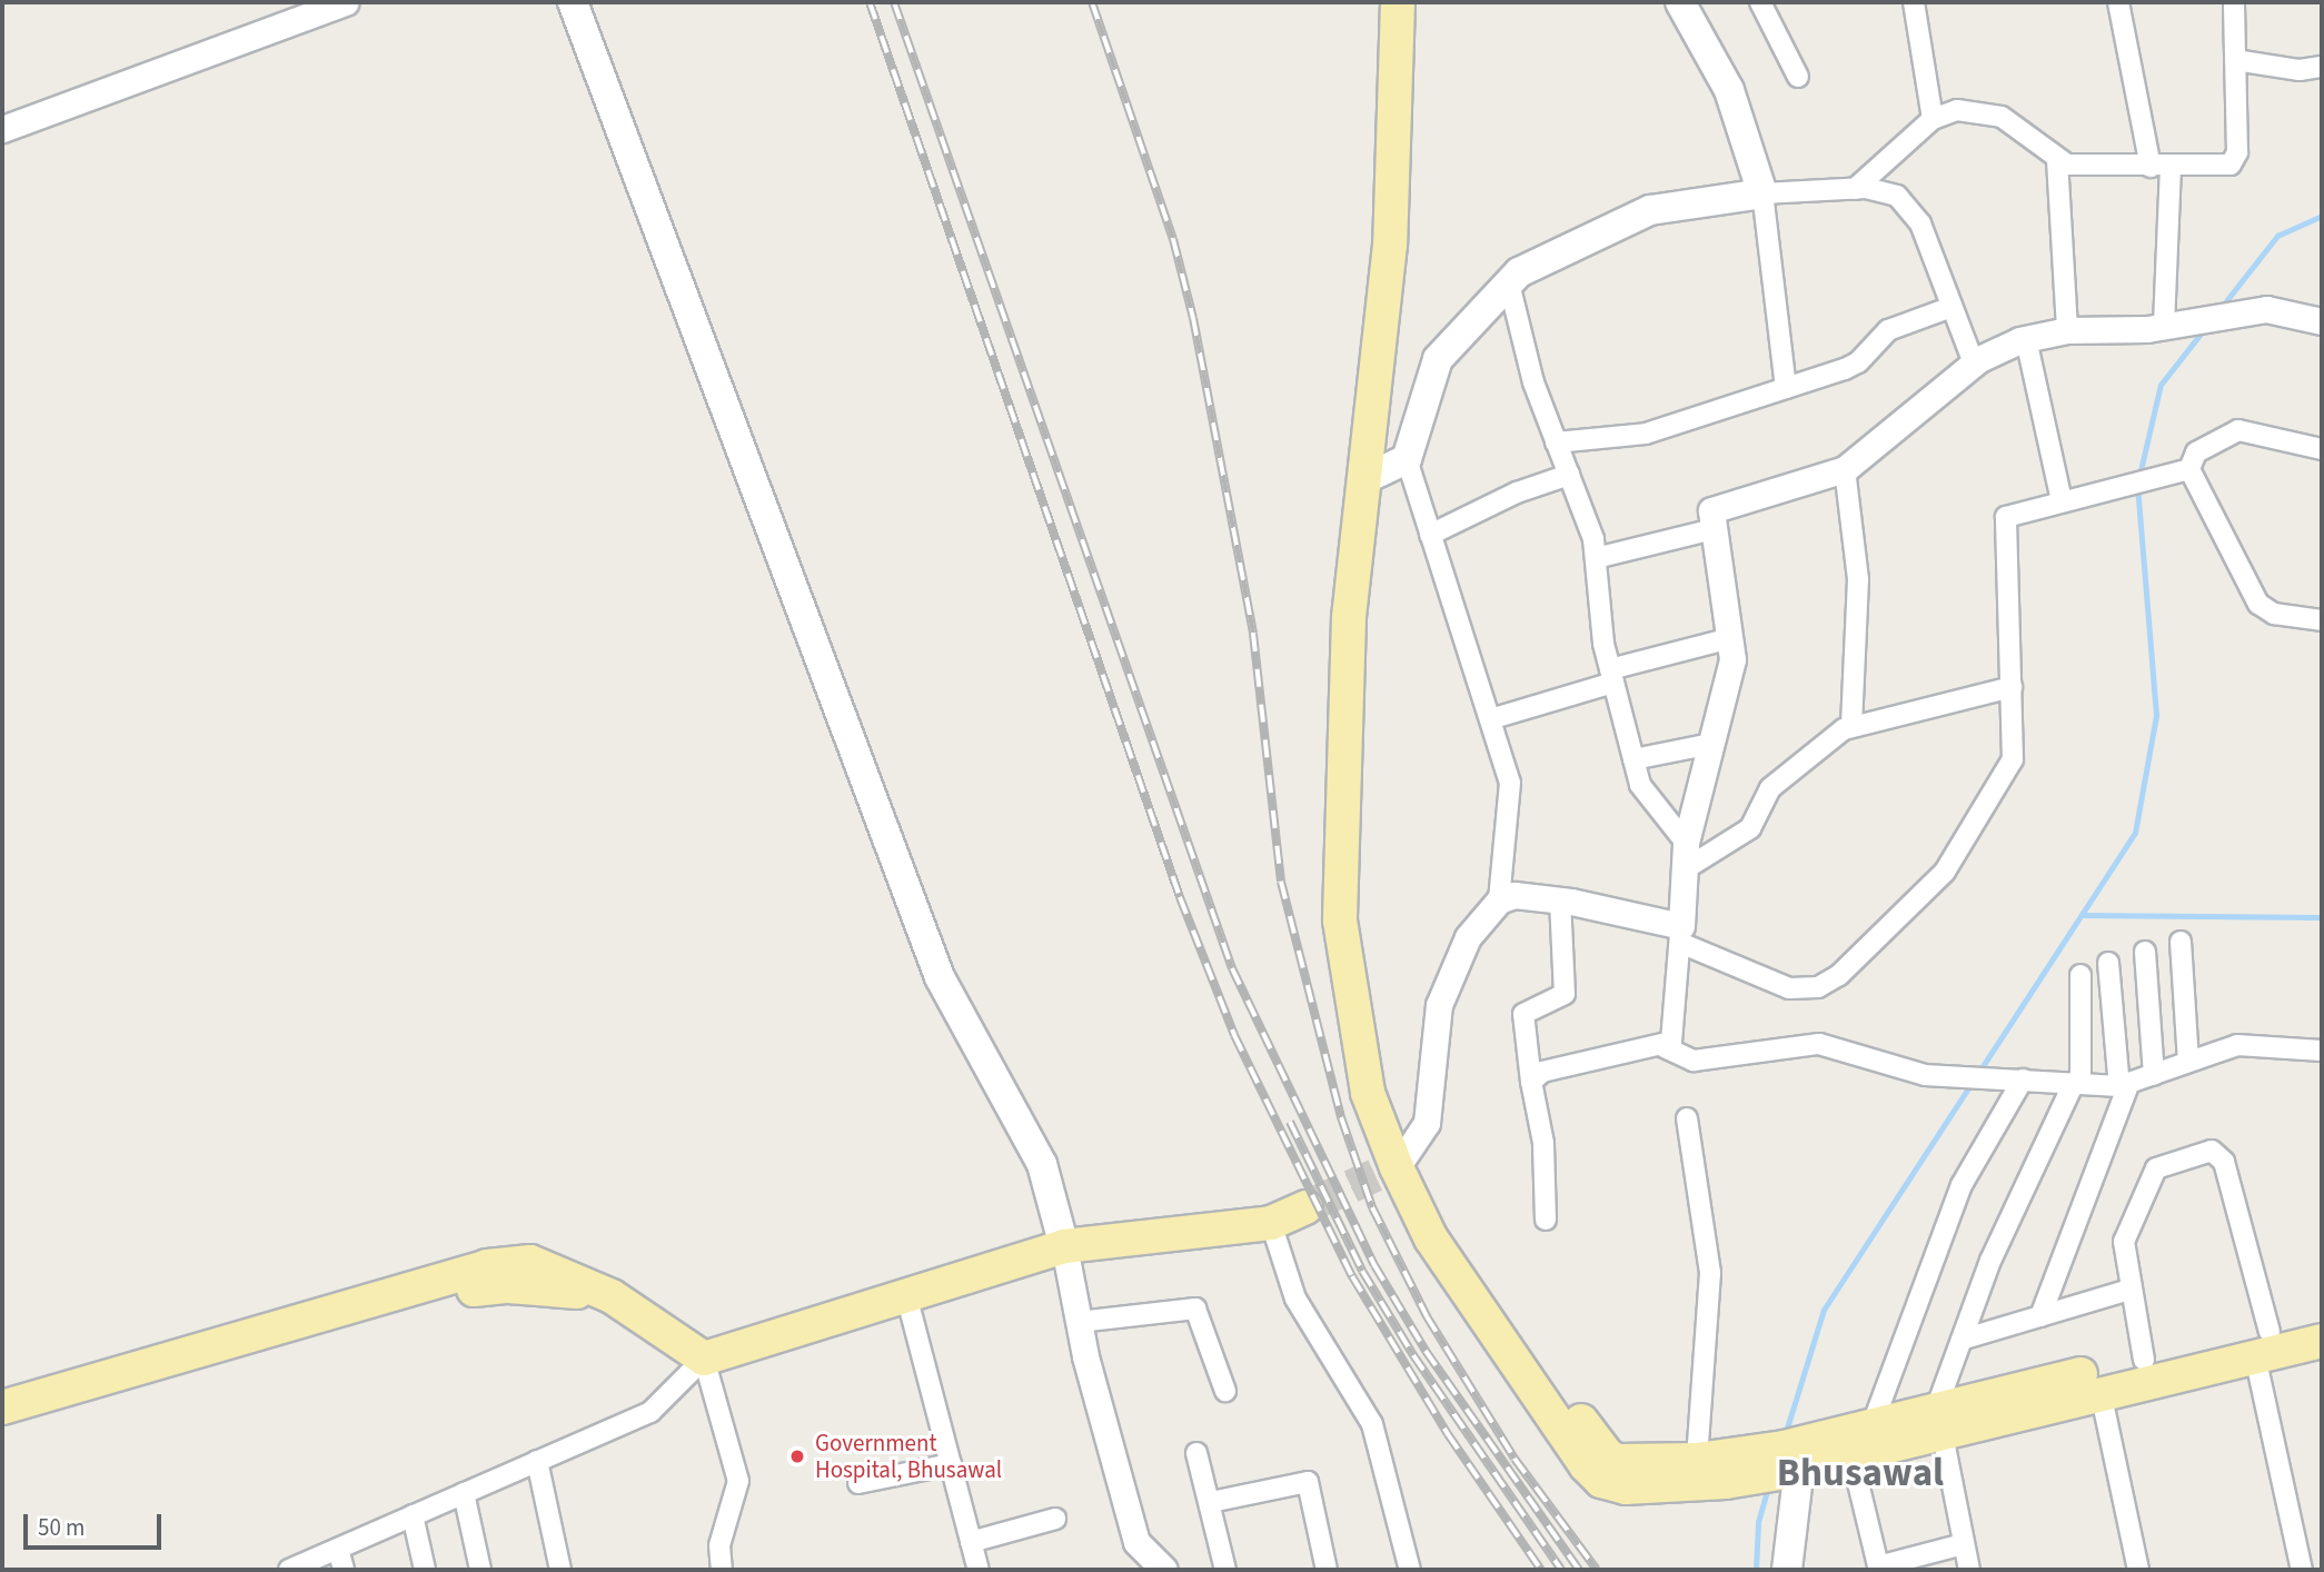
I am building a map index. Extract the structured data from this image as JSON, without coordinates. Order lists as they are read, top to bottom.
{
  "districts": ["Bhusawal"],
  "places": ["Government Hospital, Bhusawal"],
  "scale_bar": "50 m"
}
